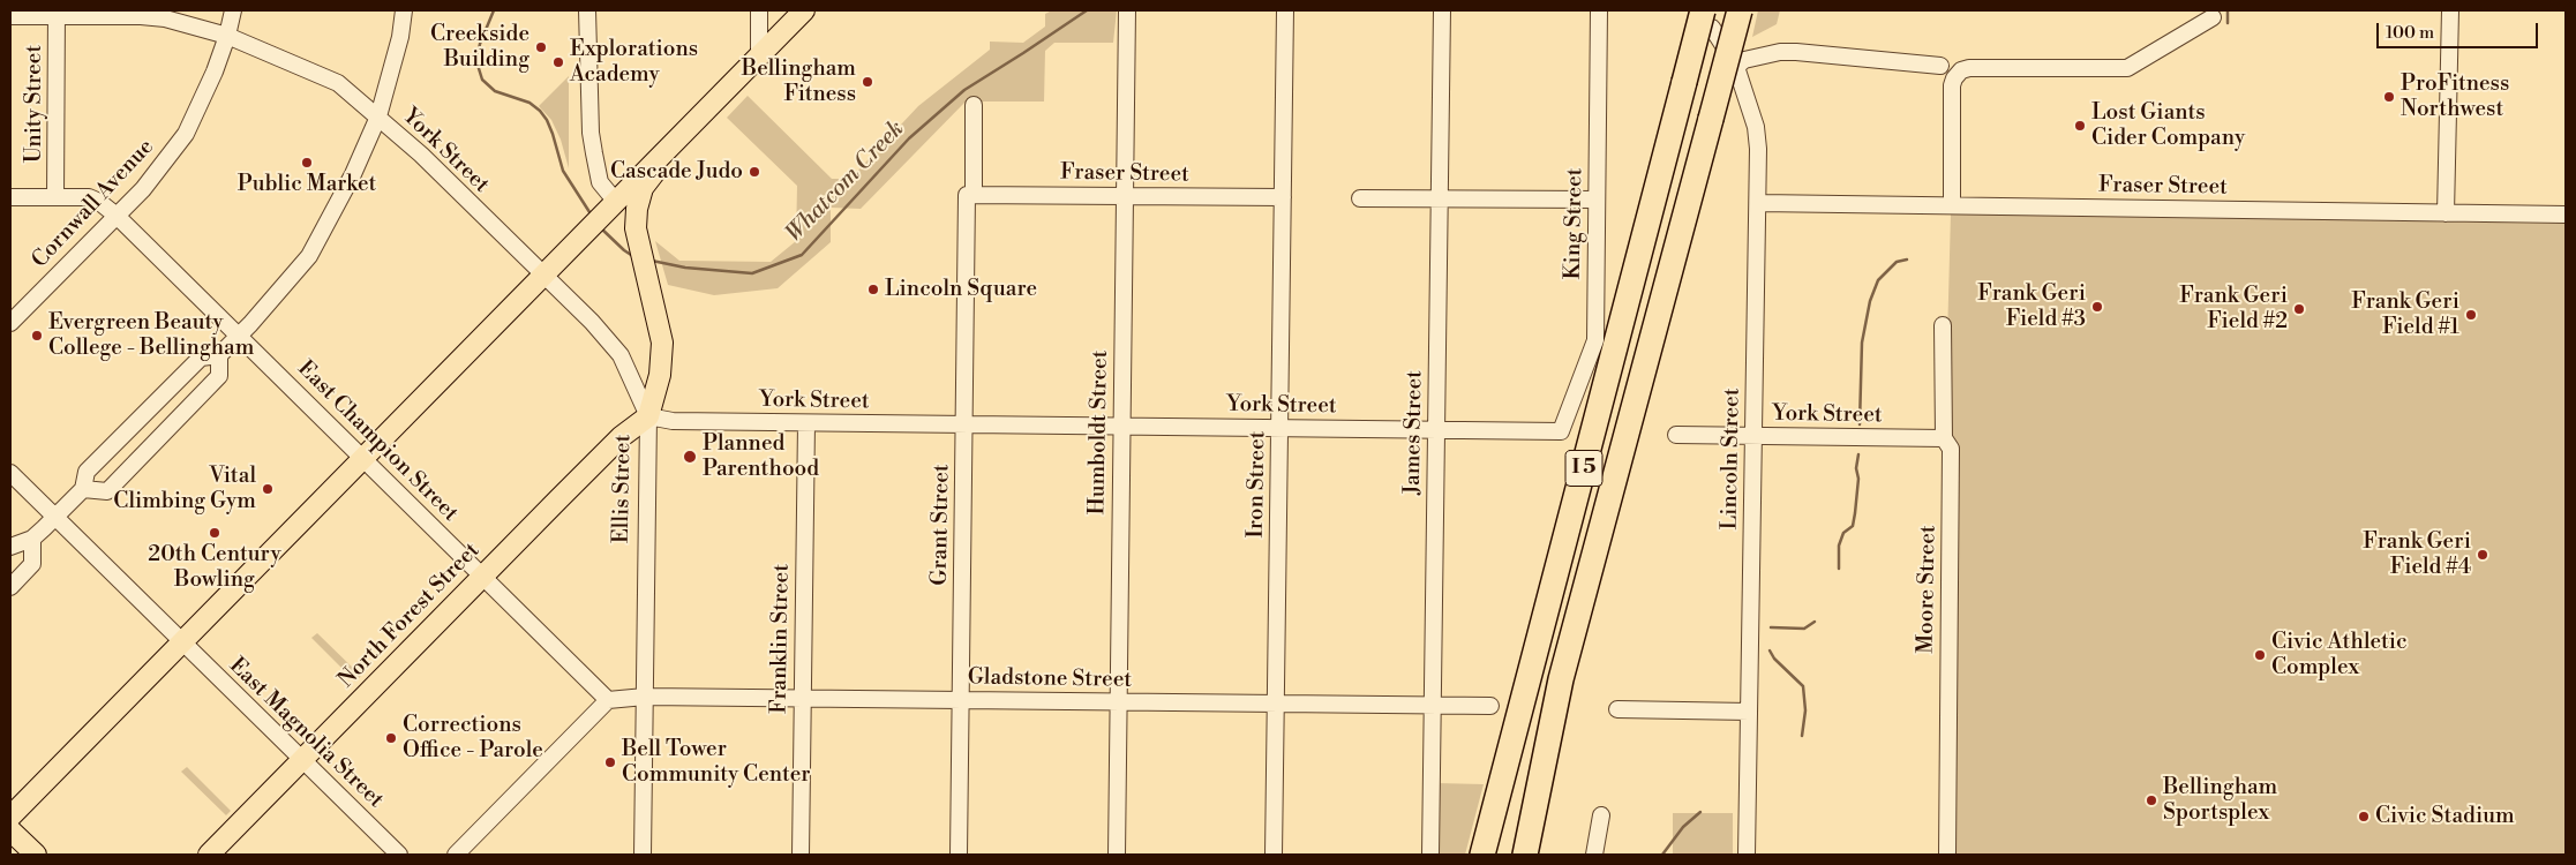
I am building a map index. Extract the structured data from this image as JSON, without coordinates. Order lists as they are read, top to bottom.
{
  "streets": {
    "highway": ["I 5"],
    "main road": ["Ellis Street", "North Forest Street"],
    "street": [
      "Unity Street",
      "York Street",
      "Fraser Street",
      "Cornwall Avenue",
      "King Street",
      "Humboldt Street",
      "James Street",
      "East Champion Street",
      "Lincoln Street",
      "Iron Street",
      "Grant Street",
      "Moore Street",
      "Franklin Street",
      "Gladstone Street",
      "East Magnolia Street"
    ]
  },
  "crossings": [
    ["Unity Street", "York Street"],
    ["Unity Street", "East Champion Street"],
    ["York Street", "Cornwall Avenue"],
    ["York Street", "King Street"],
    ["York Street", "Humboldt Street"],
    ["York Street", "James Street"],
    ["York Street", "Lincoln Street"],
    ["York Street", "Iron Street"],
    ["York Street", "Ellis Street"],
    ["York Street", "Grant Street"],
    ["York Street", "Moore Street"],
    ["York Street", "North Forest Street"],
    ["York Street", "Franklin Street"],
    ["Fraser Street", "Humboldt Street"],
    ["Fraser Street", "Lincoln Street"],
    ["Fraser Street", "Iron Street"],
    ["Fraser Street", "Grant Street"],
    ["Cornwall Avenue", "East Champion Street"],
    ["Humboldt Street", "Gladstone Street"],
    ["James Street", "Gladstone Street"],
    ["East Champion Street", "North Forest Street"],
    ["East Champion Street", "Gladstone Street"],
    ["Iron Street", "Gladstone Street"],
    ["Ellis Street", "North Forest Street"],
    ["Ellis Street", "Gladstone Street"],
    ["Grant Street", "Gladstone Street"],
    ["North Forest Street", "East Magnolia Street"],
    ["Franklin Street", "Gladstone Street"]
  ],
  "water": ["Whatcom Creek"],
  "places": [
    "Creekside Building",
    "Explorations Academy",
    "Bellingham Fitness",
    "ProFitness Northwest",
    "Lost Giants Cider Company",
    "Public Market",
    "Cascade Judo",
    "Lincoln Square",
    "Frank Geri Field #3",
    "Frank Geri Field #2",
    "Frank Geri Field #1",
    "Evergreen Beauty College - Bellingham",
    "Planned Parenthood",
    "Vital Climbing Gym",
    "20th Century Bowling",
    "Frank Geri Field #4",
    "Civic Athletic Complex",
    "Corrections Office - Parole",
    "Bell Tower Community Center",
    "Bellingham Sportsplex",
    "Civic Stadium"
  ],
  "scale_bar": "100 m"
}
